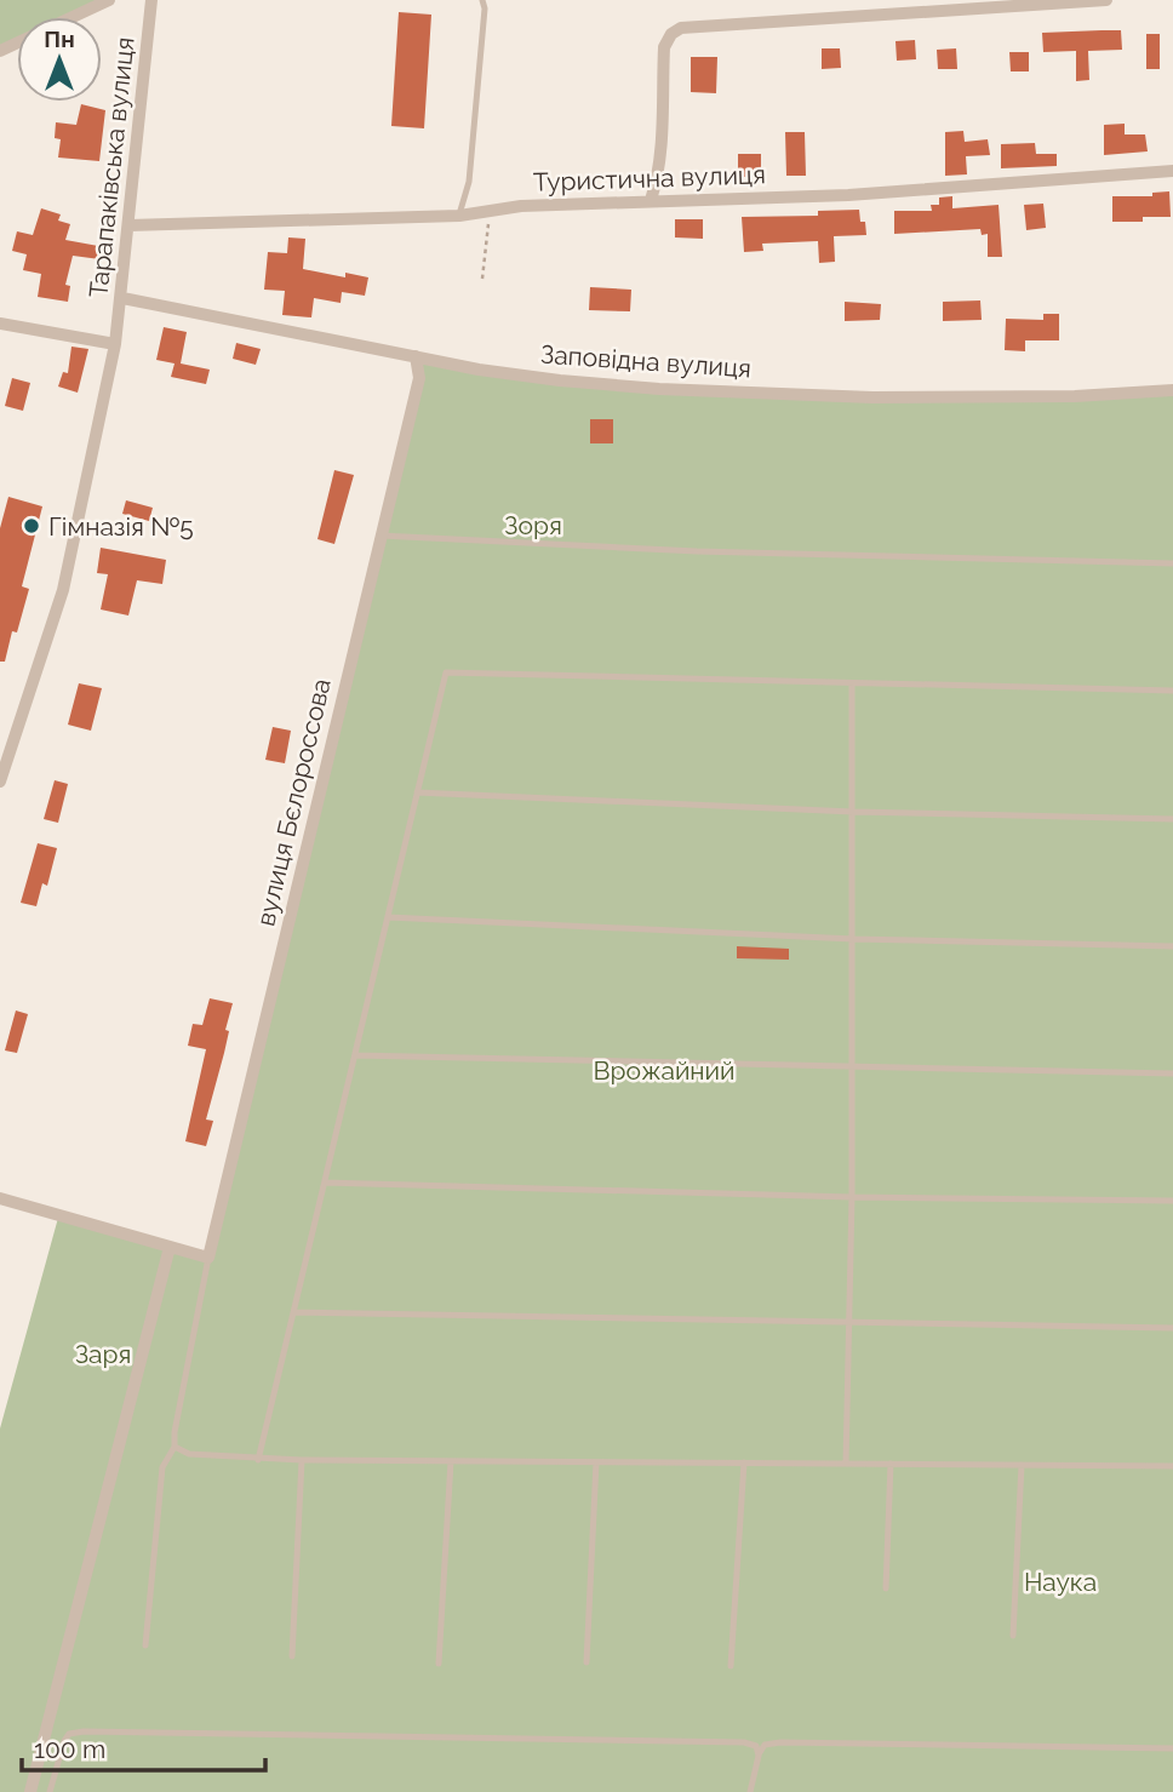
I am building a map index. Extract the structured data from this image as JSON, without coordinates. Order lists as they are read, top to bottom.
{
  "streets": {
    "street": [
      "Тарапаківська вулиця",
      "Туристична вулиця",
      "Заповідна вулиця",
      "вулиця Бєлороссова"
    ]
  },
  "crossings": [
    ["Тарапаківська вулиця", "Туристична вулиця"],
    ["Тарапаківська вулиця", "Заповідна вулиця"],
    ["Заповідна вулиця", "вулиця Бєлороссова"]
  ],
  "parks": [
    "Зоря",
    "Врожайний",
    "Заря",
    "Наука"
  ],
  "places": ["Гімназія №5"],
  "scale_bar": "100 m",
  "north": "top"
}
